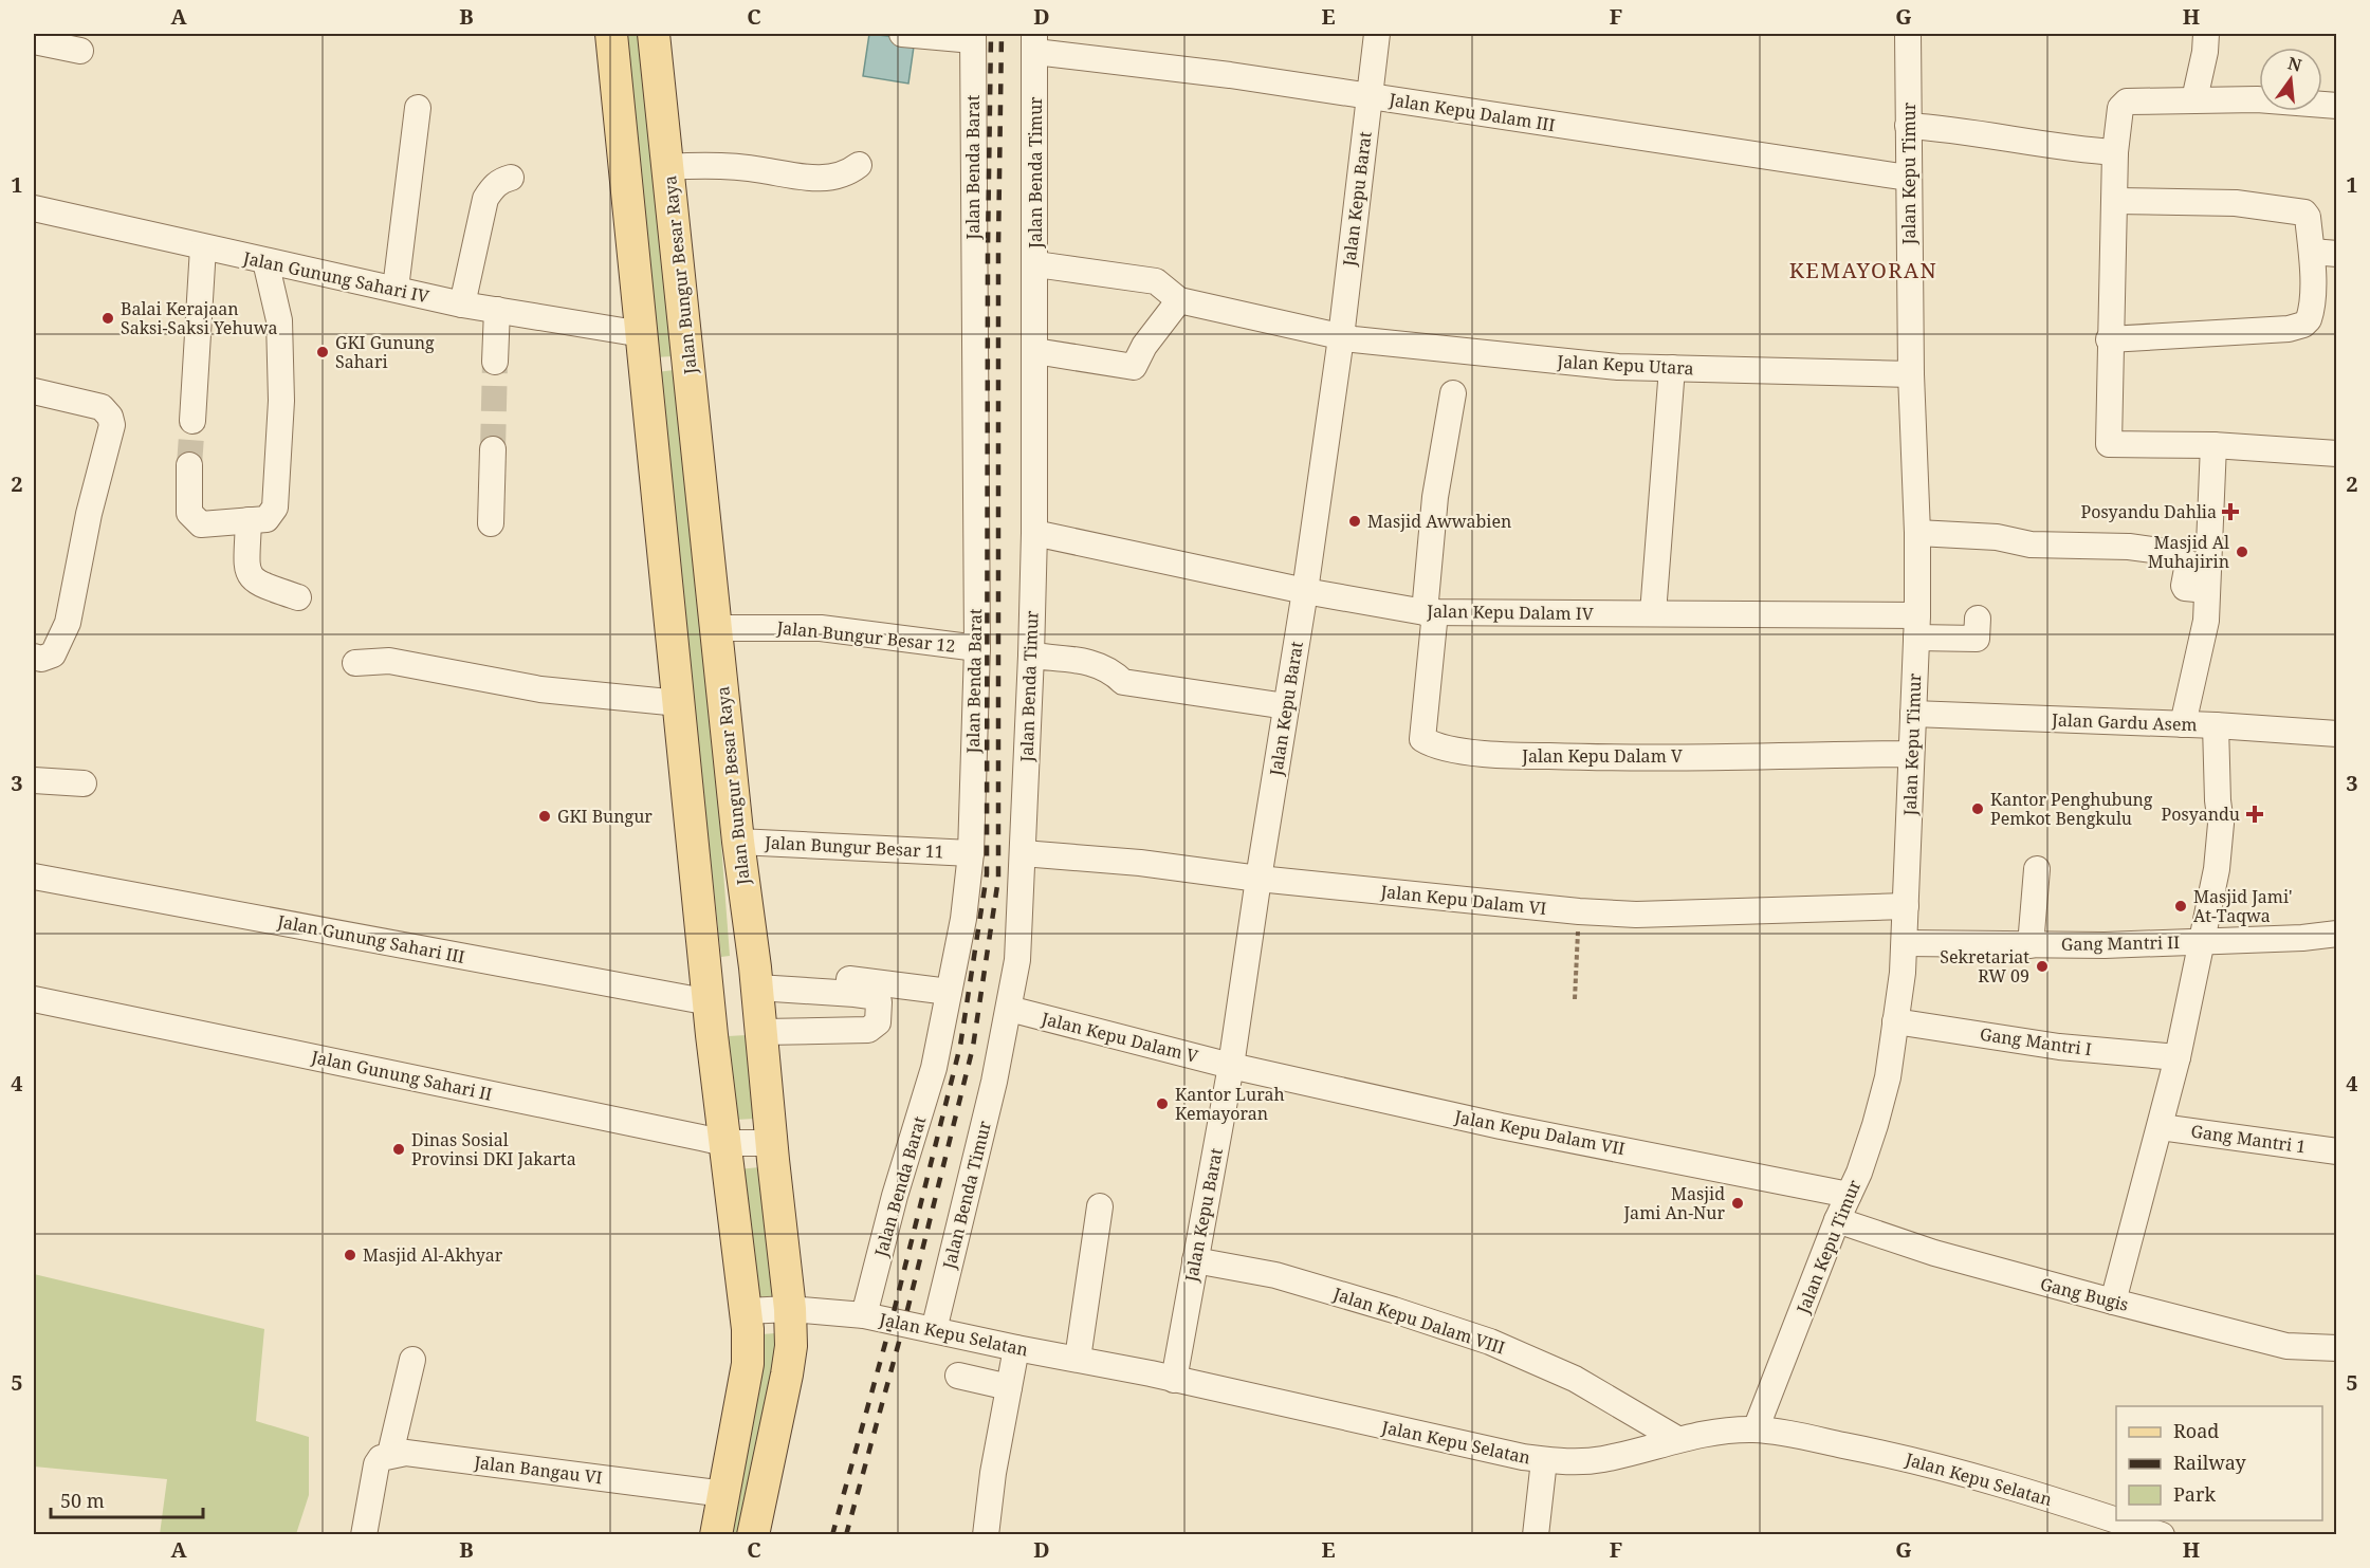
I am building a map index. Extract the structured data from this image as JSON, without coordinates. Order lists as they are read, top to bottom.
{
  "streets": {
    "main road": ["Jalan Bungur Besar Raya"],
    "street": [
      "Jalan Kepu Dalam III",
      "Jalan Benda Barat",
      "Jalan Benda Timur",
      "Jalan Kepu Timur",
      "Jalan Kepu Barat",
      "Jalan Gunung Sahari IV",
      "Jalan Kepu Utara",
      "Jalan Kepu Dalam IV",
      "Jalan Bungur Besar 12",
      "Jalan Gardu Asem",
      "Jalan Kepu Dalam V",
      "Jalan Bungur Besar 11",
      "Jalan Kepu Dalam VI",
      "Jalan Gunung Sahari III",
      "Gang Mantri II",
      "Gang Mantri I",
      "Jalan Gunung Sahari II",
      "Jalan Kepu Dalam VII",
      "Gang Mantri 1",
      "Gang Bugis",
      "Jalan Kepu Dalam VIII",
      "Jalan Kepu Selatan",
      "Jalan Bangau VI"
    ]
  },
  "crossings": [
    ["Jalan Kepu Dalam III", "Jalan Benda Timur"],
    ["Jalan Kepu Dalam III", "Jalan Kepu Timur"],
    ["Jalan Kepu Dalam III", "Jalan Kepu Barat"],
    ["Jalan Benda Barat", "Jalan Bungur Besar 12"],
    ["Jalan Benda Barat", "Jalan Bungur Besar 11"],
    ["Jalan Benda Barat", "Jalan Kepu Selatan"],
    ["Jalan Benda Timur", "Jalan Kepu Dalam IV"],
    ["Jalan Benda Timur", "Jalan Kepu Dalam V"],
    ["Jalan Benda Timur", "Jalan Kepu Dalam VI"],
    ["Jalan Benda Timur", "Jalan Kepu Selatan"],
    ["Jalan Kepu Timur", "Jalan Kepu Utara"],
    ["Jalan Kepu Timur", "Jalan Kepu Dalam IV"],
    ["Jalan Kepu Timur", "Jalan Gardu Asem"],
    ["Jalan Kepu Timur", "Jalan Kepu Dalam V"],
    ["Jalan Kepu Timur", "Jalan Kepu Dalam VI"],
    ["Jalan Kepu Timur", "Gang Mantri II"],
    ["Jalan Kepu Timur", "Gang Mantri I"],
    ["Jalan Kepu Timur", "Jalan Kepu Dalam VII"],
    ["Jalan Kepu Timur", "Gang Bugis"],
    ["Jalan Kepu Timur", "Jalan Kepu Selatan"],
    ["Jalan Kepu Barat", "Jalan Kepu Utara"],
    ["Jalan Kepu Barat", "Jalan Kepu Dalam IV"],
    ["Jalan Kepu Barat", "Jalan Kepu Dalam V"],
    ["Jalan Kepu Barat", "Jalan Kepu Dalam VI"],
    ["Jalan Kepu Barat", "Jalan Kepu Dalam VII"],
    ["Jalan Kepu Barat", "Jalan Kepu Dalam VIII"],
    ["Jalan Kepu Barat", "Jalan Kepu Selatan"],
    ["Jalan Bungur Besar Raya", "Jalan Bungur Besar 12"],
    ["Jalan Bungur Besar Raya", "Jalan Bungur Besar 11"],
    ["Jalan Bungur Besar Raya", "Jalan Gunung Sahari II"],
    ["Jalan Bungur Besar Raya", "Jalan Kepu Selatan"],
    ["Jalan Kepu Dalam IV", "Jalan Kepu Dalam V"],
    ["Jalan Kepu Dalam V", "Jalan Kepu Dalam VII"],
    ["Jalan Kepu Dalam VIII", "Jalan Kepu Selatan"]
  ],
  "districts": ["KEMAYORAN"],
  "places": {
    "other": [
      "Balai Kerajaan Saksi-Saksi Yehuwa",
      "GKI Gunung Sahari",
      "Masjid Awwabien",
      "Masjid Al Muhajirin",
      "Kantor Penghubung Pemkot Bengkulu",
      "GKI Bungur",
      "Masjid Jami' At-Taqwa",
      "Sekretariat RW 09",
      "Kantor Lurah Kemayoran",
      "Dinas Sosial Provinsi DKI Jakarta",
      "Masjid Jami An-Nur",
      "Masjid Al-Akhyar"
    ],
    "health": ["Posyandu Dahlia", "Posyandu"]
  },
  "legend": ["Road", "Railway", "Park"],
  "scale_bar": "50 m",
  "north": "top",
  "grid": {
    "columns": [
      "A",
      "B",
      "C",
      "D",
      "E",
      "F",
      "G",
      "H"
    ],
    "rows": [
      "1",
      "2",
      "3",
      "4",
      "5"
    ]
  }
}
